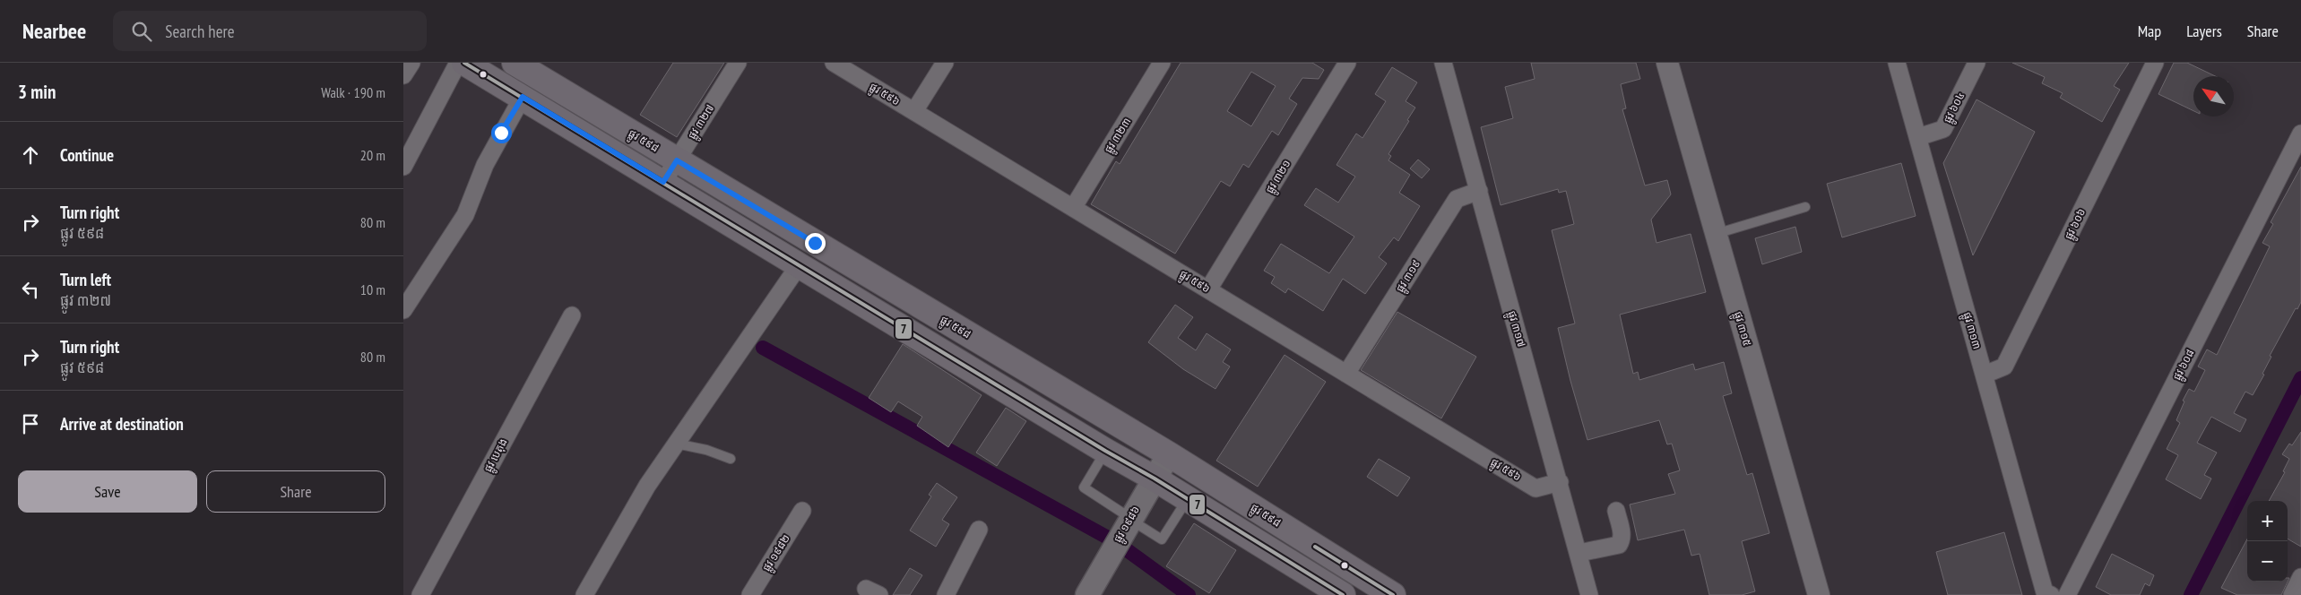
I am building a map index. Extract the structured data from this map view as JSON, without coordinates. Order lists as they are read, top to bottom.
{
  "streets": {
    "main road": ["ផ្លូវ ៥៩៨", "ផ្លូវ ១៩៨៦"],
    "street": [
      "ផ្លូវ ៥៩៦",
      "ផ្លូវ ៦០៤",
      "ផ្លូវ ៣២៧",
      "ផ្លូវ ៣២៣",
      "ផ្លូវ ៣២១",
      "ផ្លូវ ៦០៦",
      "ផ្លូវ ៣១៩",
      "ផ្លូវ ៣១៧",
      "ផ្លូវ ៣១៥",
      "ផ្លូវ ៣១៣",
      "ផ្លូវ ៦០៨",
      "ផ្លូវ បេតុង",
      "ផ្លូវ ១៩៨២"
    ]
  },
  "crossings": [
    ["ផ្លូវ ៥៩៦", "ផ្លូវ ៣២៣"],
    ["ផ្លូវ ៥៩៦", "ផ្លូវ ៣២១"],
    ["ផ្លូវ ៥៩៦", "ផ្លូវ ៣១៩"],
    ["ផ្លូវ ៥៩៦", "ផ្លូវ ៣១៧"],
    ["ផ្លូវ ៦០៤", "ផ្លូវ ៣១៣"],
    ["ផ្លូវ ៣២៧", "ផ្លូវ ៥៩៨"],
    ["ផ្លូវ ៥៩៨", "ផ្លូវ ១៩៨៦"],
    ["ផ្លូវ ៦០៦", "ផ្លូវ ៣១៣"],
    ["ផ្លូវ ៣១៩", "ផ្លូវ ៣១៧"]
  ],
  "lines": ["transit line 7"],
  "north": "top left",
  "page": {
    "header": "Nearbee",
    "search": "Search here",
    "nav": ["Map", "Layers", "Share"],
    "heading": ["3 min", "Walk · 190 m"],
    "list": [
      ["Continue", "20 m"],
      ["Turn right", "ផ្លូវ ៥៩៨", "80 m"],
      ["Turn left", "ផ្លូវ ៣២៧", "10 m"],
      ["Turn right", "ផ្លូវ ៥៩៨", "80 m"],
      "Arrive at destination"
    ],
    "buttons": ["Save", "Share"],
    "map_buttons": ["+", "−"]
  }
}
